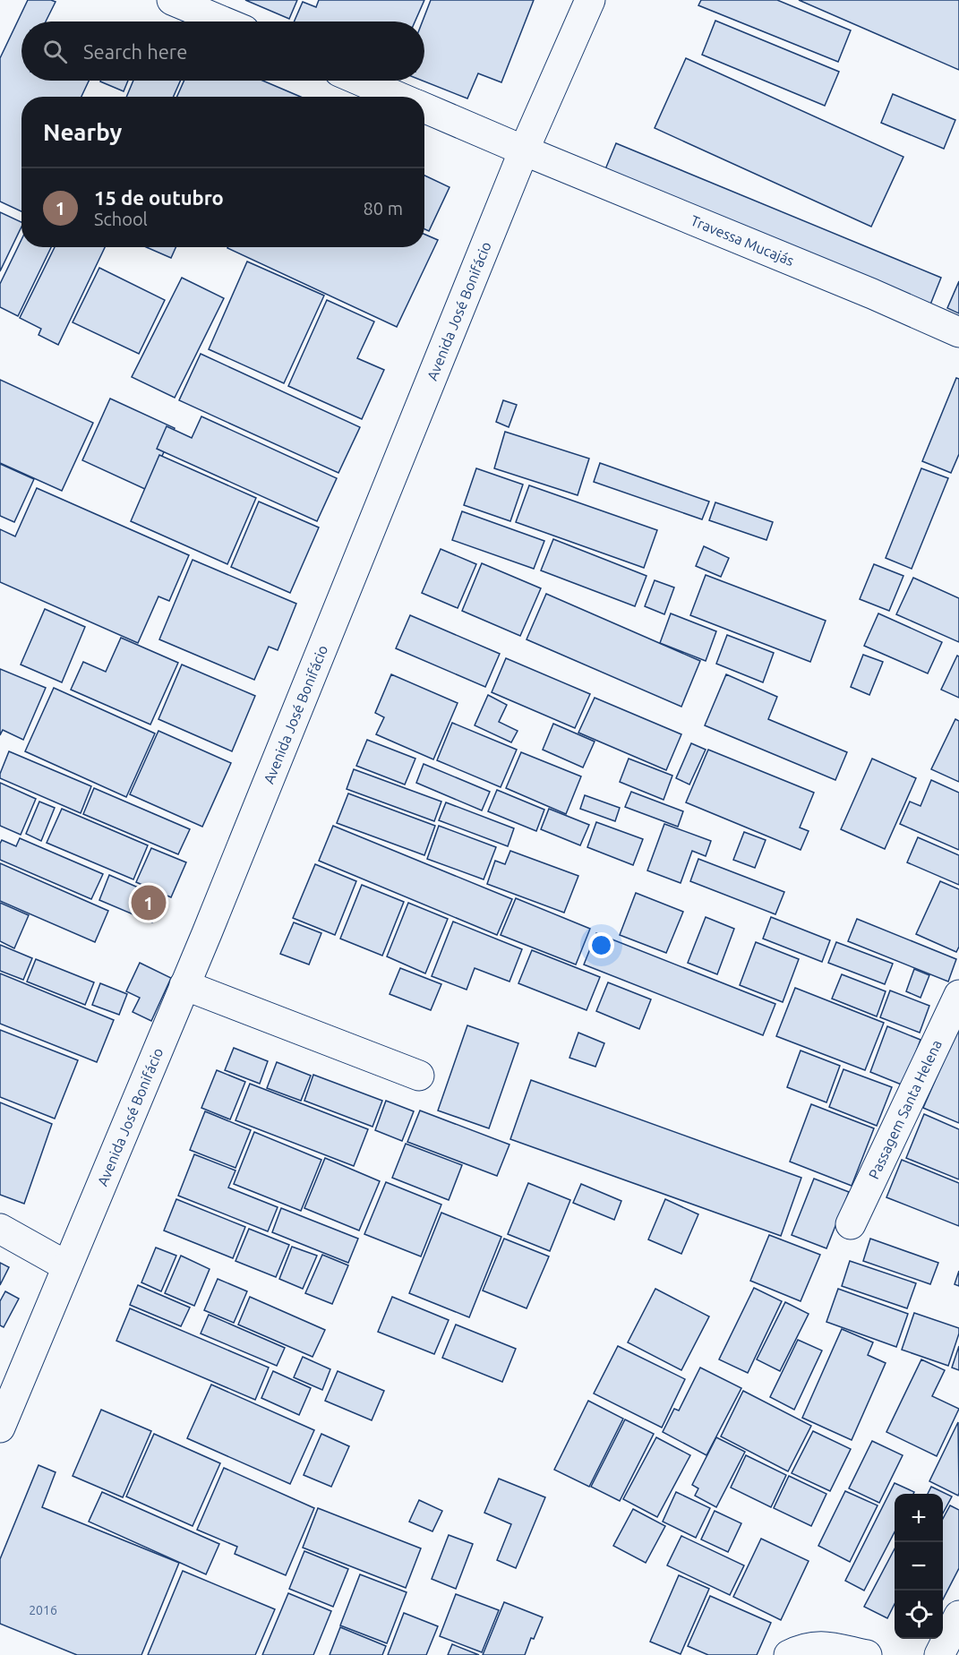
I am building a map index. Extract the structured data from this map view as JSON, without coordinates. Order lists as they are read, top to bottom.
{
  "streets": {
    "main road": ["Travessa Mucajás", "Avenida José Bonifácio", "Passagem Santa Helena"]
  },
  "crossings": [
    ["Travessa Mucajás", "Avenida José Bonifácio"]
  ],
  "house_numbers": ["2016"],
  "page": {
    "search": "Search here",
    "heading": "Nearby",
    "list": [
      {
        "mark": "1",
        "name": "15 de outubro",
        "note": "School",
        "value": "80 m"
      }
    ],
    "pins": "1",
    "map_buttons": ["+", "−"]
  }
}
